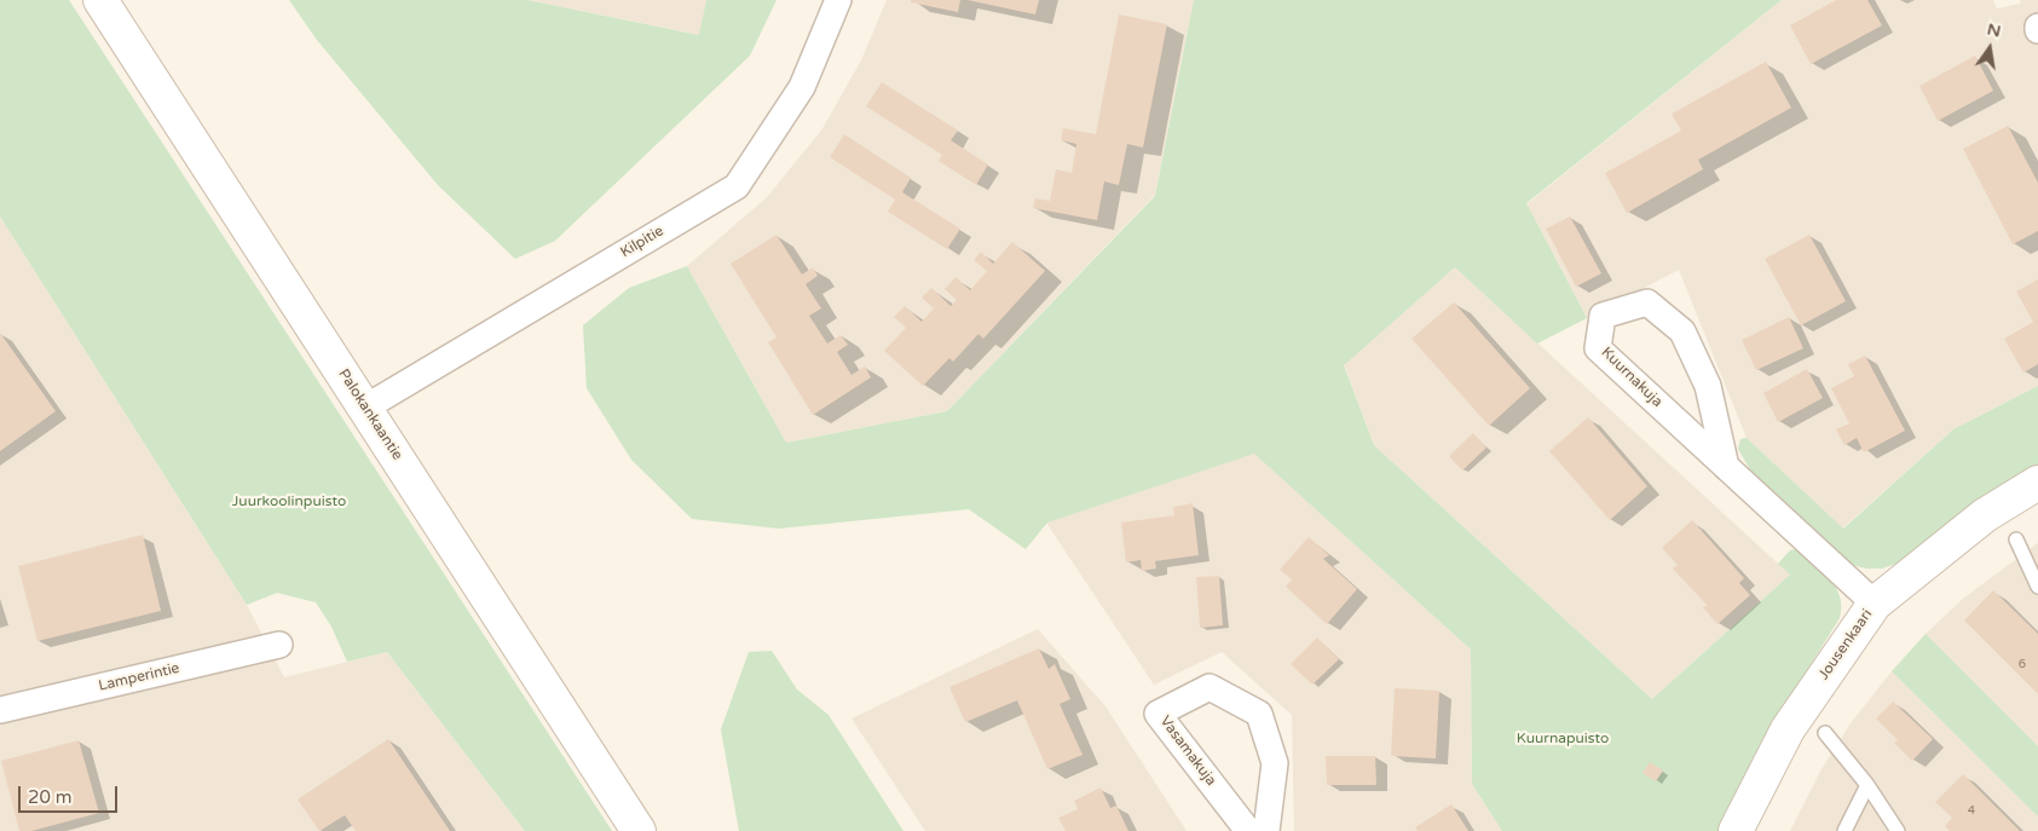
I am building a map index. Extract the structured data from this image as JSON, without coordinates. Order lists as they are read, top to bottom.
{
  "streets": {
    "main road": ["Palokankaantie", "Jousenkaari"],
    "street": [
      "Kilpitie",
      "Kuurnakuja",
      "Lamperintie",
      "Vasamakuja"
    ]
  },
  "crossings": [
    ["Kilpitie", "Palokankaantie"],
    ["Kuurnakuja", "Jousenkaari"]
  ],
  "parks": ["Juurkoolinpuisto", "Kuurnapuisto"],
  "house_numbers": ["6", "4"],
  "scale_bar": "20 m",
  "north": "top"
}
